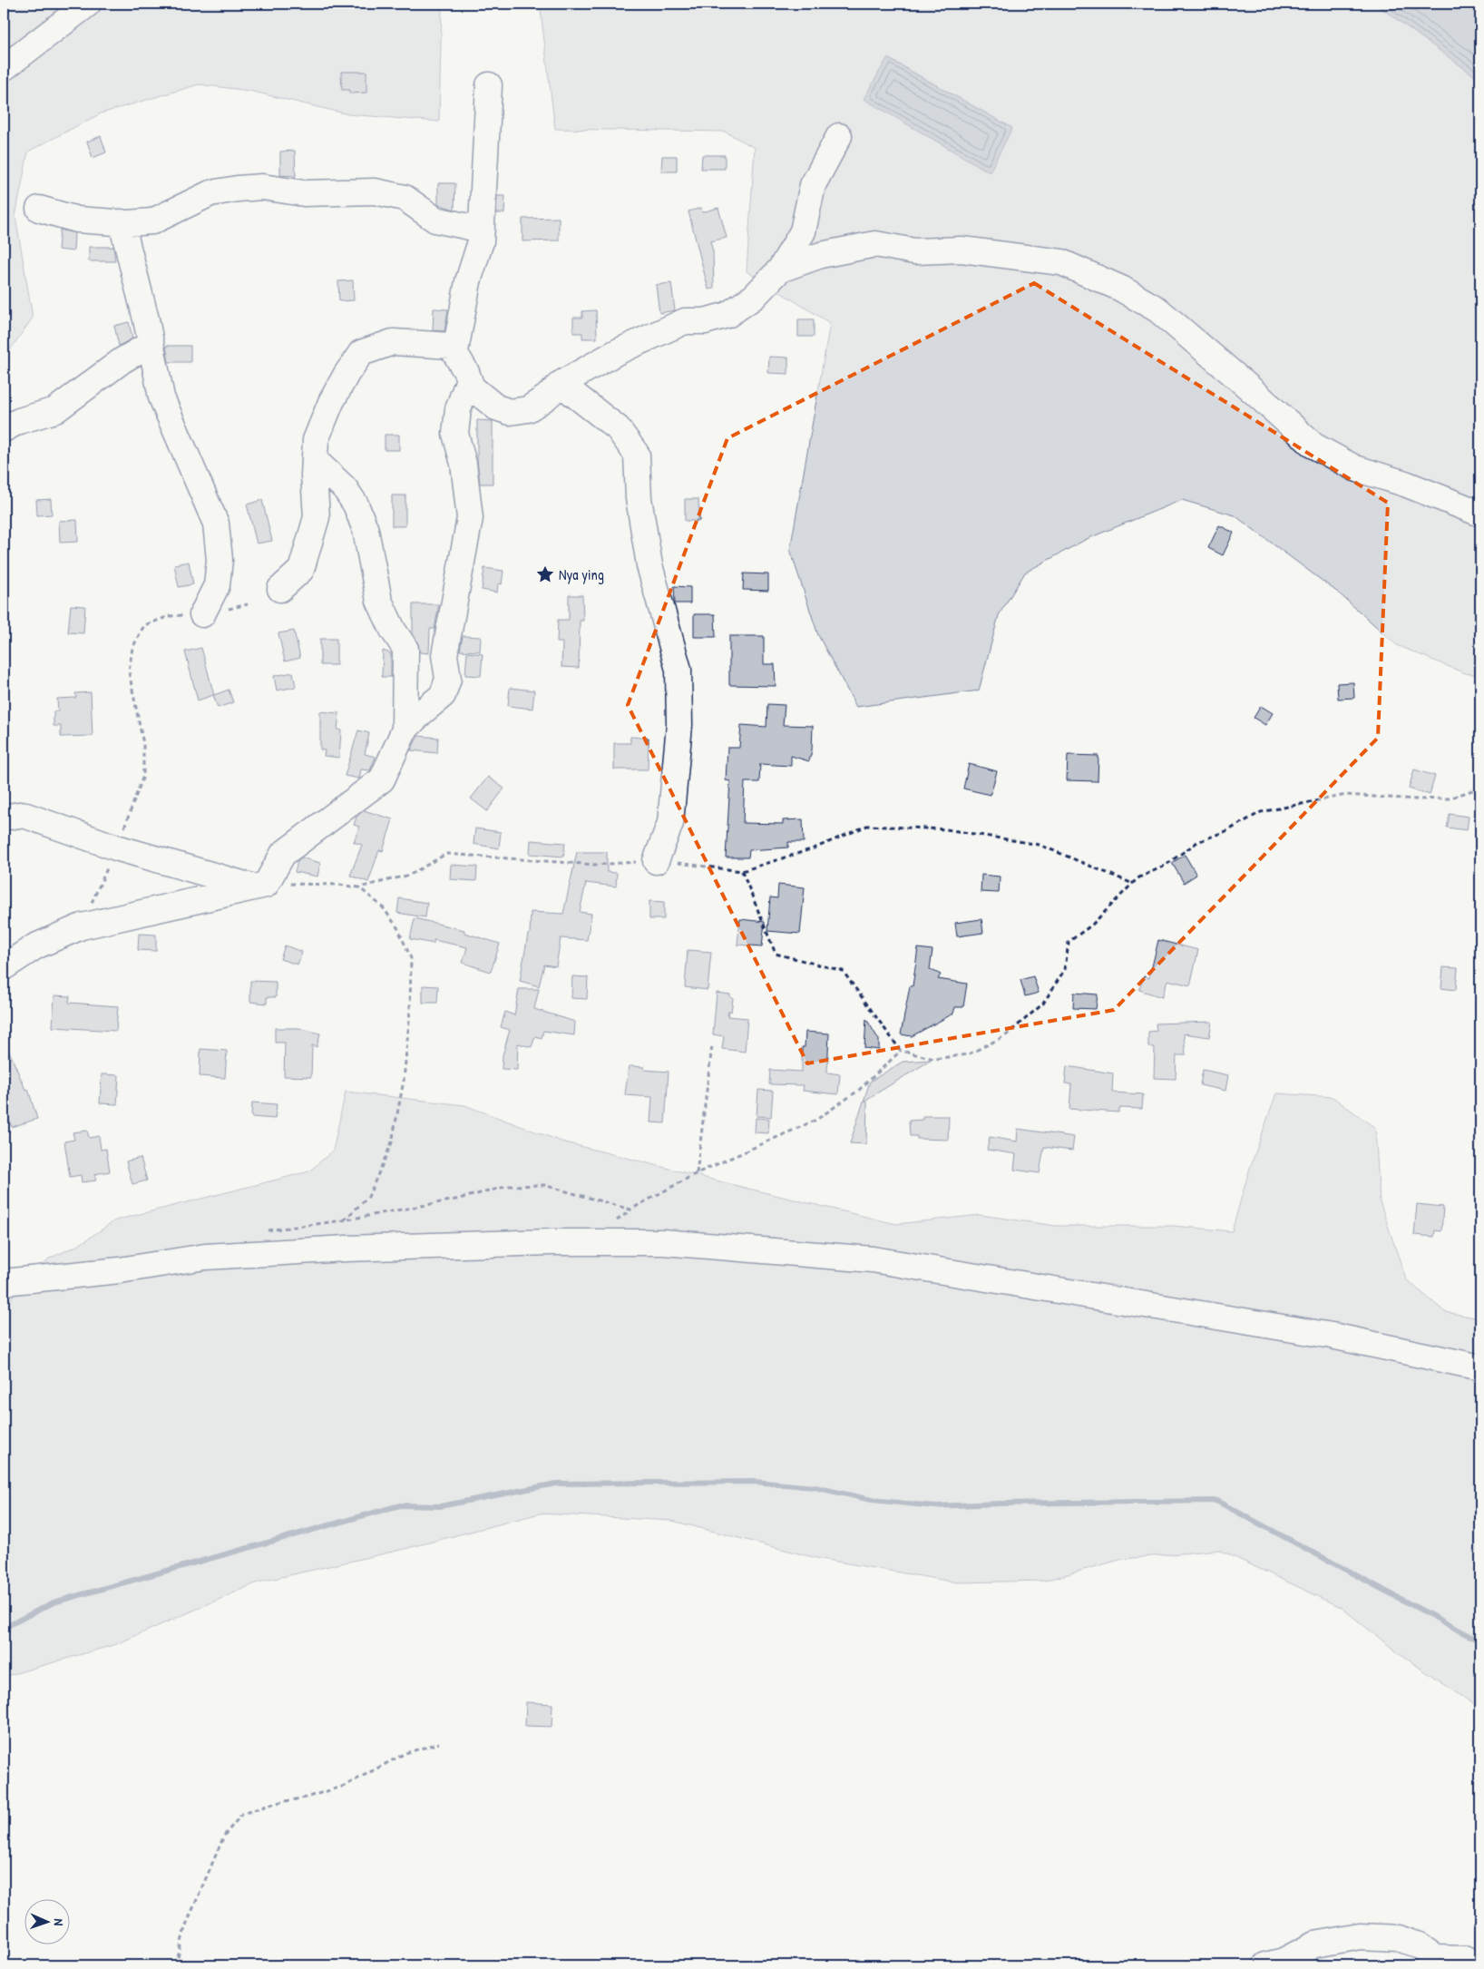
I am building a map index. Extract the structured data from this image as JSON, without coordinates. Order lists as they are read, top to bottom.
{
  "places": {
    "place": ["Nya ying"]
  },
  "north": "right"
}
